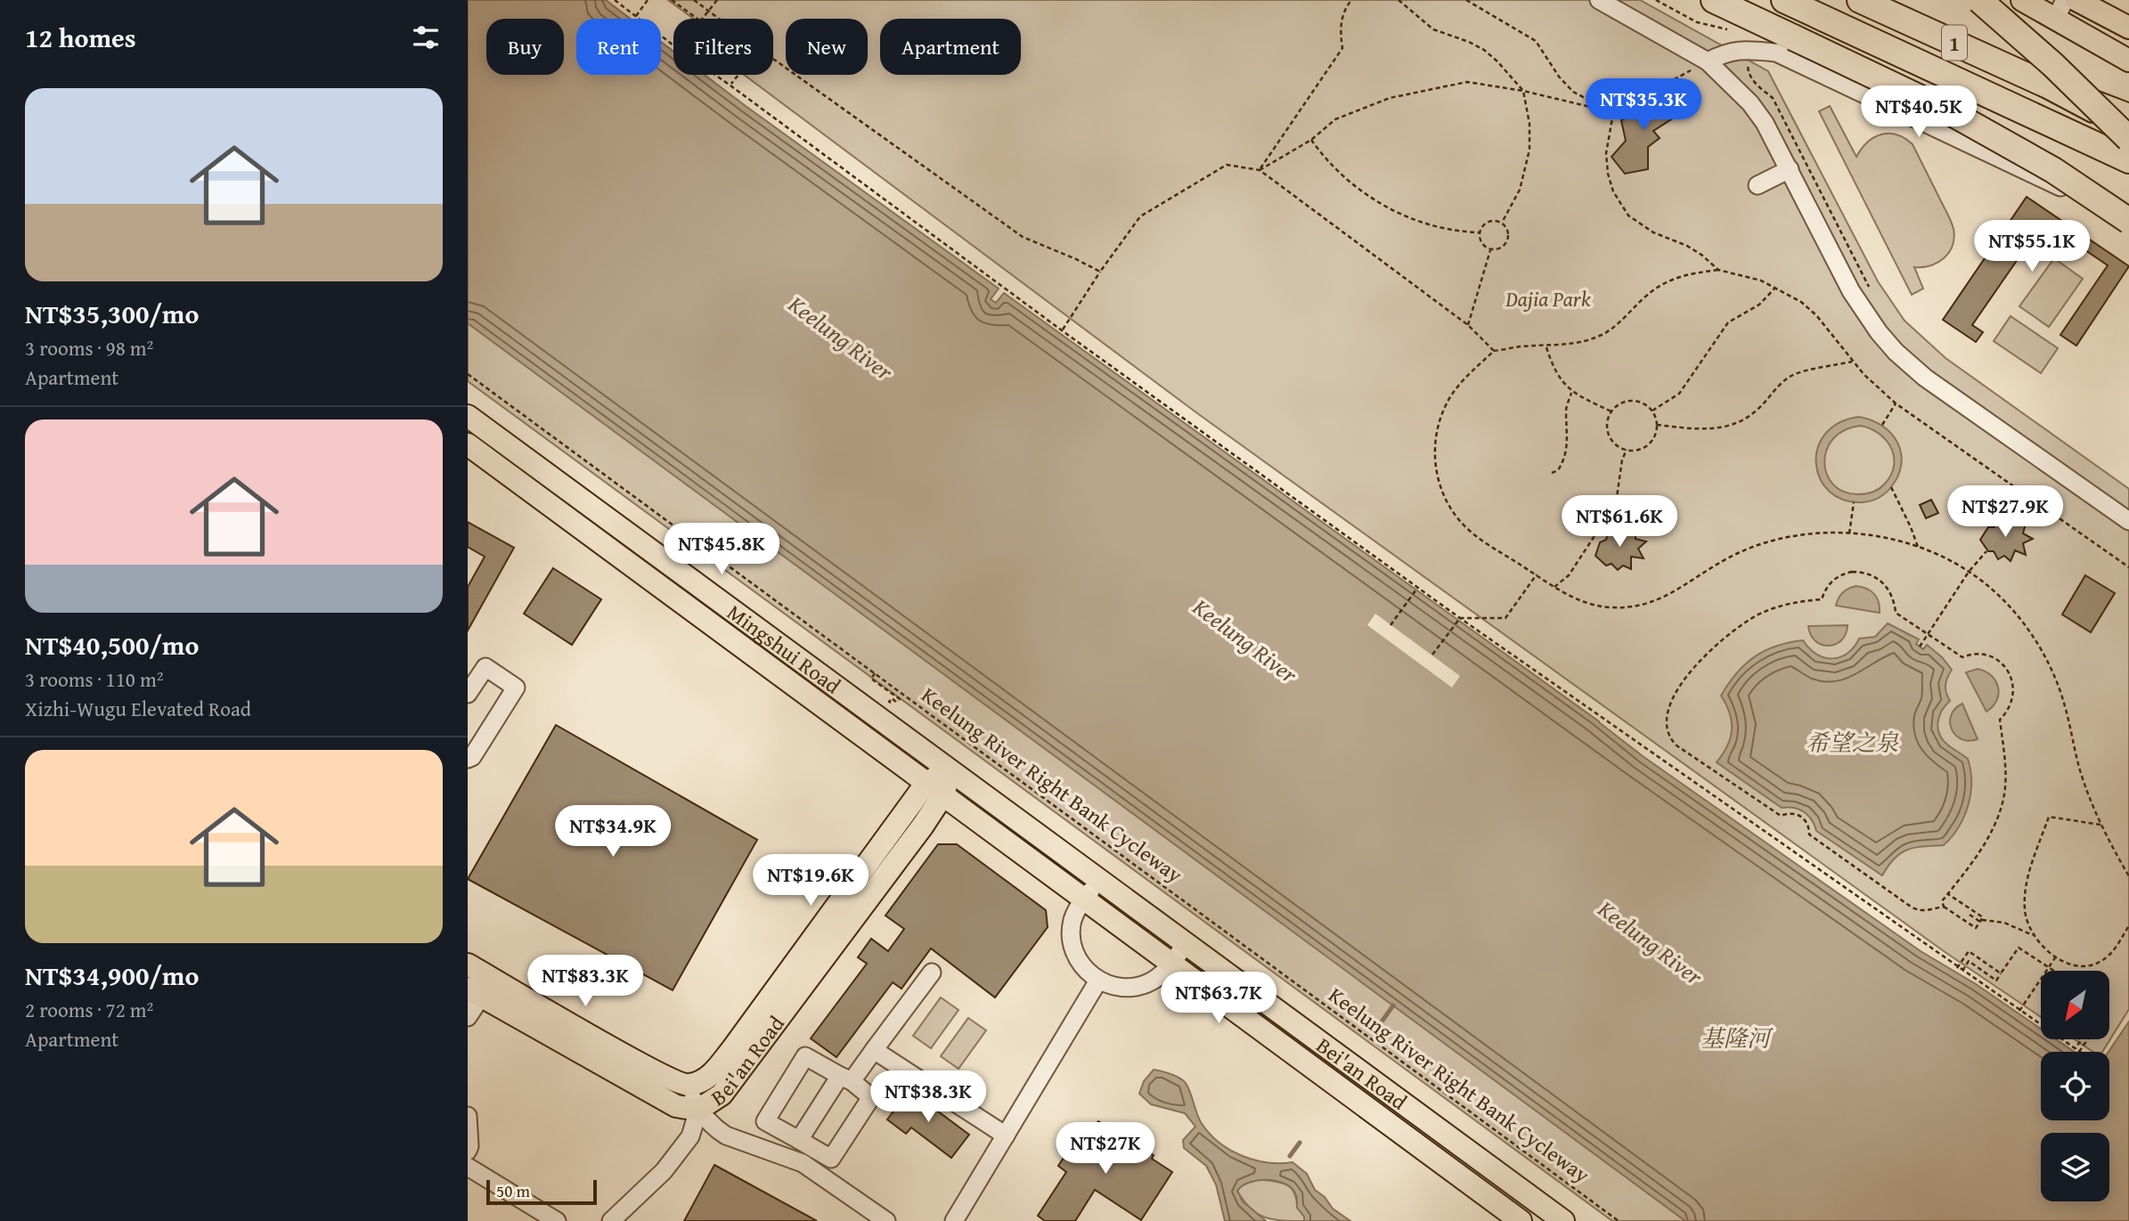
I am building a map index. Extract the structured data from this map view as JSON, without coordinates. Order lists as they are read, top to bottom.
{
  "streets": {
    "highway": ["1"],
    "main road": ["Mingshui Road", "Bei'an Road"],
    "path": ["Keelung River Right Bank Cycleway"]
  },
  "crossings": [
    ["Mingshui Road", "Bei'an Road"]
  ],
  "water": ["Keelung River", "希望之泉", "基隆河"],
  "parks": ["Dajia Park"],
  "scale_bar": "50 m",
  "north": "bottom left",
  "page": {
    "heading": "12 homes",
    "chip": [
      "Buy",
      "Rent",
      "Filters",
      "New",
      "Apartment"
    ],
    "list": [
      {
        "name": "NT$35,300/mo",
        "note": "3 rooms · 98 m² · Apartment"
      },
      {
        "name": "NT$40,500/mo",
        "note": "3 rooms · 110 m² · Xizhi-Wugu Elevated Road"
      },
      {
        "name": "NT$34,900/mo",
        "note": "2 rooms · 72 m² · Apartment"
      }
    ],
    "price": [
      "NT$35.3K",
      "NT$40.5K",
      "NT$55.1K",
      "NT$27.9K",
      "NT$61.6K",
      "NT$45.8K",
      "NT$34.9K",
      "NT$19.6K",
      "NT$83.3K",
      "NT$63.7K",
      "NT$38.3K",
      "NT$27K"
    ],
    "scale": "50 m"
  }
}
